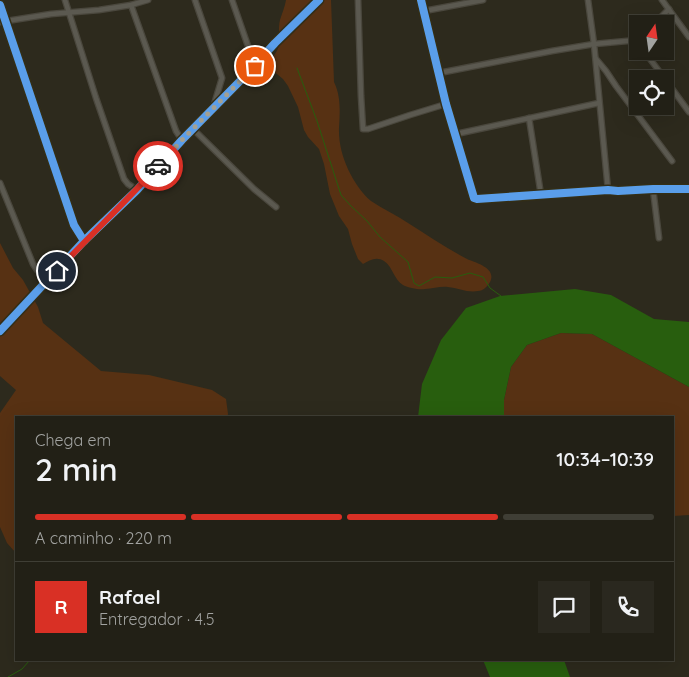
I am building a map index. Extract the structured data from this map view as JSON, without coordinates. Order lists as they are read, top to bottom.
{
  "north": "top",
  "page": {
    "heading": ["2 min", "Chega em", "10:34–10:39"],
    "panel": ["Rafael", "Entregador · 4.5"],
    "bar": "A caminho · 220 m",
    "round": "R"
  }
}
